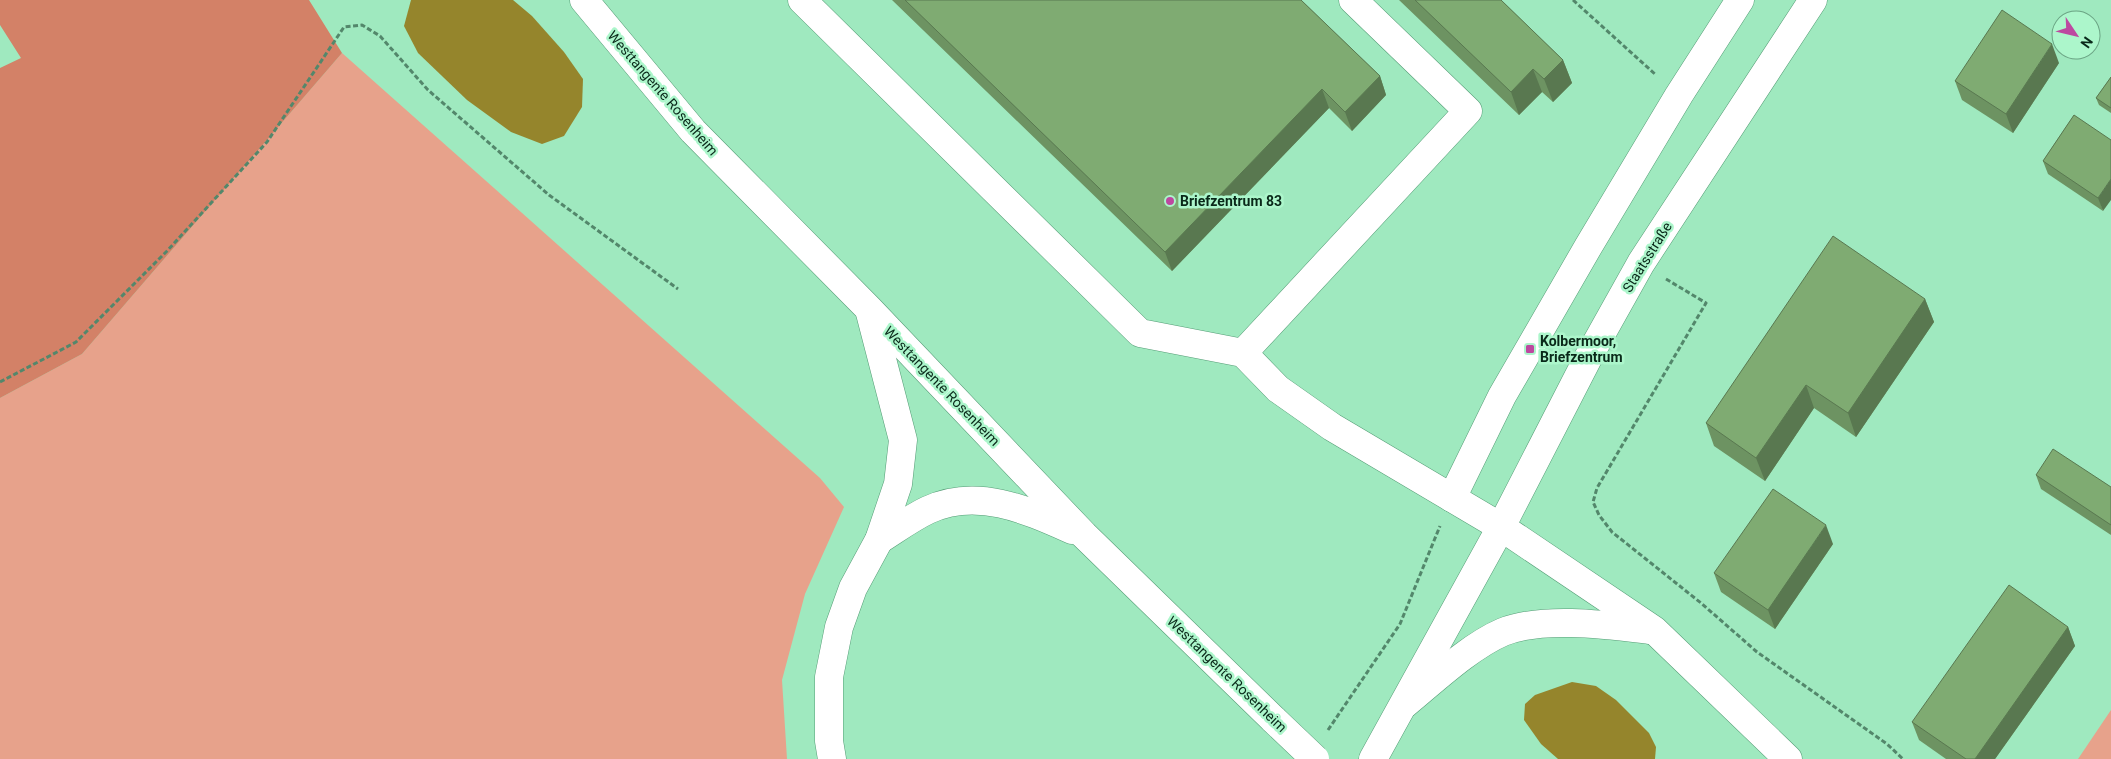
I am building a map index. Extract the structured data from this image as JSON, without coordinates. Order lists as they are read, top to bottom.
{
  "streets": {
    "main road": ["Westtangente Rosenheim", "Staatsstraße"]
  },
  "places": {
    "other": ["Briefzentrum 83"],
    "transit": ["Kolbermoor, Briefzentrum"]
  },
  "north": "bottom right"
}
